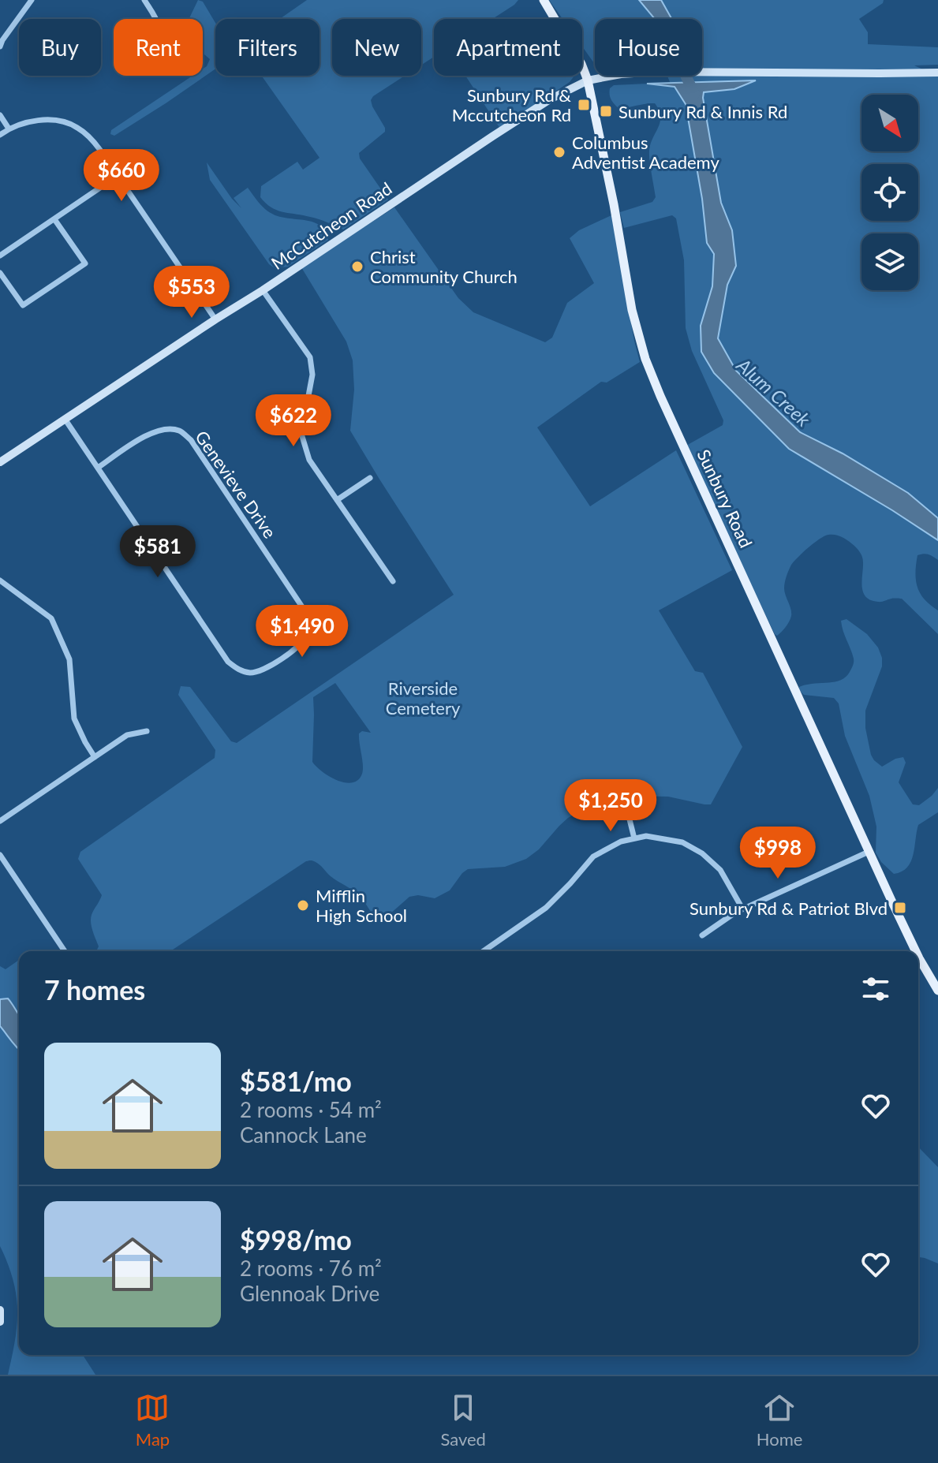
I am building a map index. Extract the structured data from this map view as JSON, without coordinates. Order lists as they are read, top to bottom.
{
  "streets": {
    "main road": ["McCutcheon Road", "Sunbury Road"],
    "street": ["Genevieve Drive"]
  },
  "crossings": [
    ["McCutcheon Road", "Sunbury Road"]
  ],
  "water": ["Alum Creek"],
  "parks": ["Riverside Cemetery"],
  "places": {
    "transit": ["Sunbury Rd & Mccutcheon Rd", "Sunbury Rd & Innis Rd", "Sunbury Rd & Patriot Blvd"],
    "other": ["Columbus Adventist Academy", "Christ Community Church", "Mifflin High School"]
  },
  "north": "bottom right",
  "page": {
    "chip": [
      "Buy",
      "Rent",
      "Filters",
      "New",
      "Apartment",
      "House"
    ],
    "price": [
      "$660",
      "$553",
      "$622",
      "$581",
      "$1,490",
      "$1,250",
      "$998"
    ],
    "heading": "7 homes",
    "list": [
      {
        "name": "$581/mo",
        "note": "2 rooms · 54 m² · Cannock Lane"
      },
      {
        "name": "$998/mo",
        "note": "2 rooms · 76 m² · Glennoak Drive"
      }
    ],
    "tabs": ["Map", "Saved", "Home"]
  }
}
